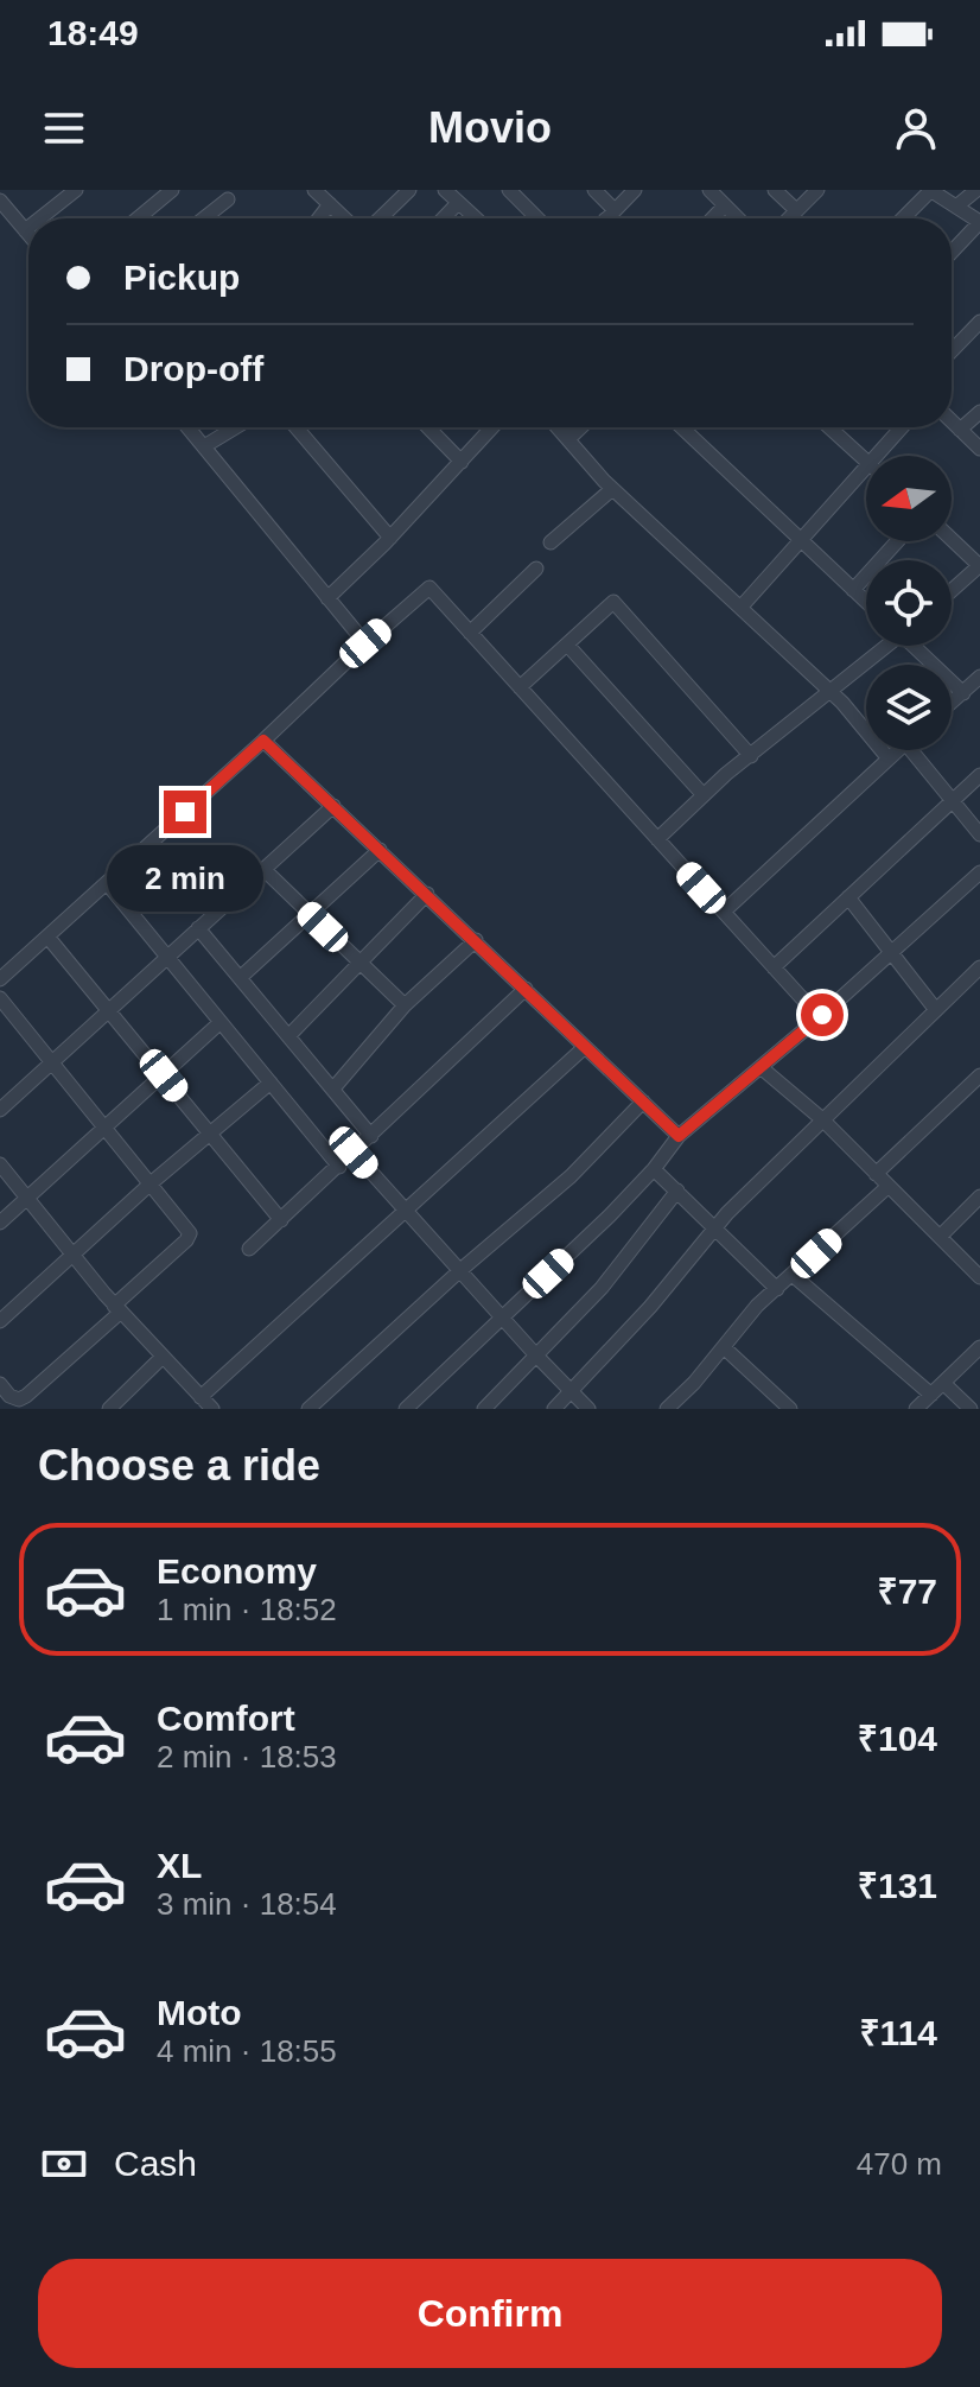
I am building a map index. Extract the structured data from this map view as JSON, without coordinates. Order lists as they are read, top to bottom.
{
  "north": "left",
  "page": {
    "status": "18:49",
    "header": "Movio",
    "banner": ["Pickup", "Drop-off"],
    "bubble": "2 min",
    "heading": "Choose a ride",
    "list": [
      {
        "name": "Economy",
        "note": "1 min · 18:52",
        "value": "₹77"
      },
      {
        "name": "Comfort",
        "note": "2 min · 18:53",
        "value": "₹104"
      },
      {
        "name": "XL",
        "note": "3 min · 18:54",
        "value": "₹131"
      },
      {
        "name": "Moto",
        "note": "4 min · 18:55",
        "value": "₹114"
      }
    ],
    "pay": ["Cash", "470 m"],
    "buttons": "Confirm"
  }
}
